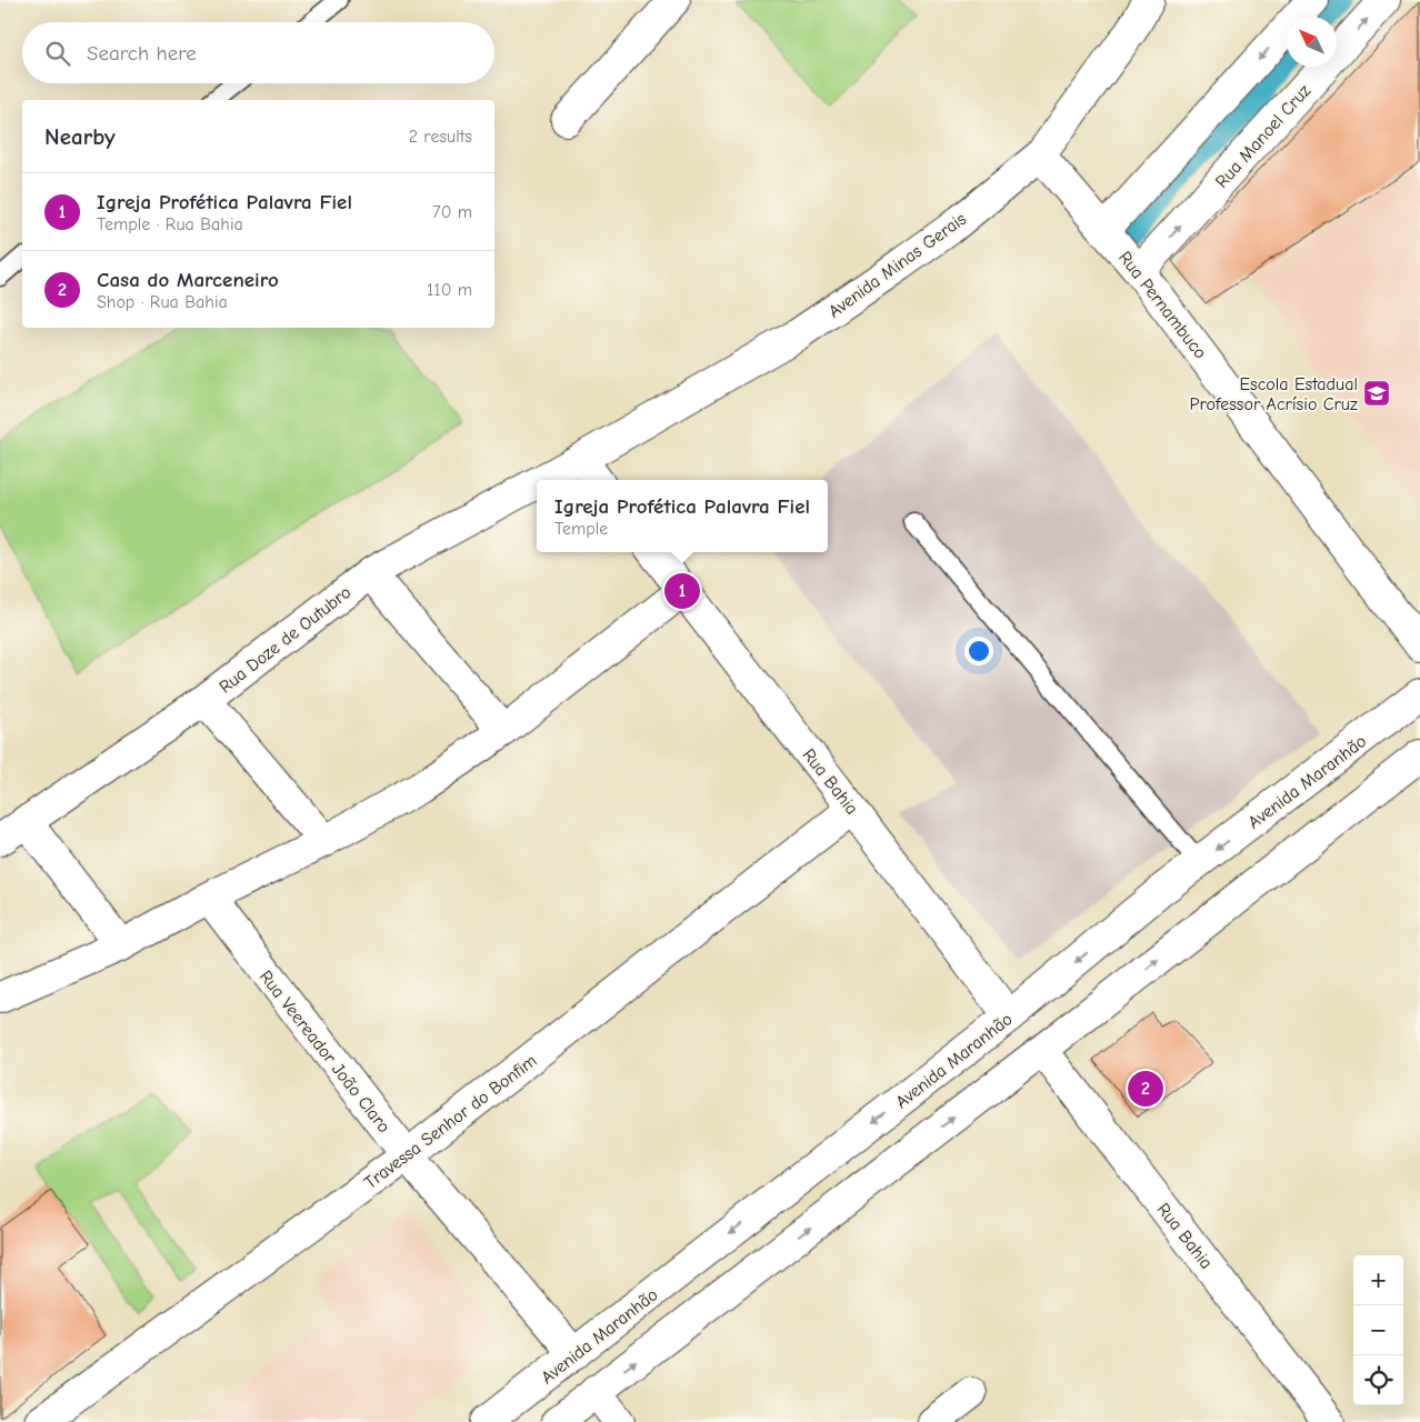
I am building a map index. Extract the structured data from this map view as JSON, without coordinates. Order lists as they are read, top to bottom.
{
  "streets": {
    "street": [
      "Rua Manoel Cruz",
      "Avenida Minas Gerais",
      "Rua Pernambuco",
      "Rua Doze de Outubro",
      "Rua Bahia",
      "Avenida Maranhão",
      "Rua Veereador João Claro",
      "Travessa Senhor do Bonfim"
    ]
  },
  "crossings": [
    ["Rua Manoel Cruz", "Rua Pernambuco"],
    ["Avenida Minas Gerais", "Rua Pernambuco"],
    ["Avenida Minas Gerais", "Rua Doze de Outubro"],
    ["Rua Bahia", "Avenida Maranhão"],
    ["Rua Bahia", "Travessa Senhor do Bonfim"],
    ["Avenida Maranhão", "Rua Veereador João Claro"],
    ["Rua Veereador João Claro", "Travessa Senhor do Bonfim"]
  ],
  "places": {
    "school or university": ["Escola Estadual Professor Acrísio Cruz"]
  },
  "north": "top left",
  "page": {
    "search": "Search here",
    "heading": ["Nearby", "2 results"],
    "list": [
      {
        "mark": "1",
        "name": "Igreja Profética Palavra Fiel",
        "note": "Temple · Rua Bahia",
        "value": "70 m"
      },
      {
        "mark": "2",
        "name": "Casa do Marceneiro",
        "note": "Shop · Rua Bahia",
        "value": "110 m"
      }
    ],
    "popup": ["Igreja Profética Palavra Fiel", "Temple"],
    "pins": ["1", "2"],
    "map_buttons": ["+", "−"]
  }
}
